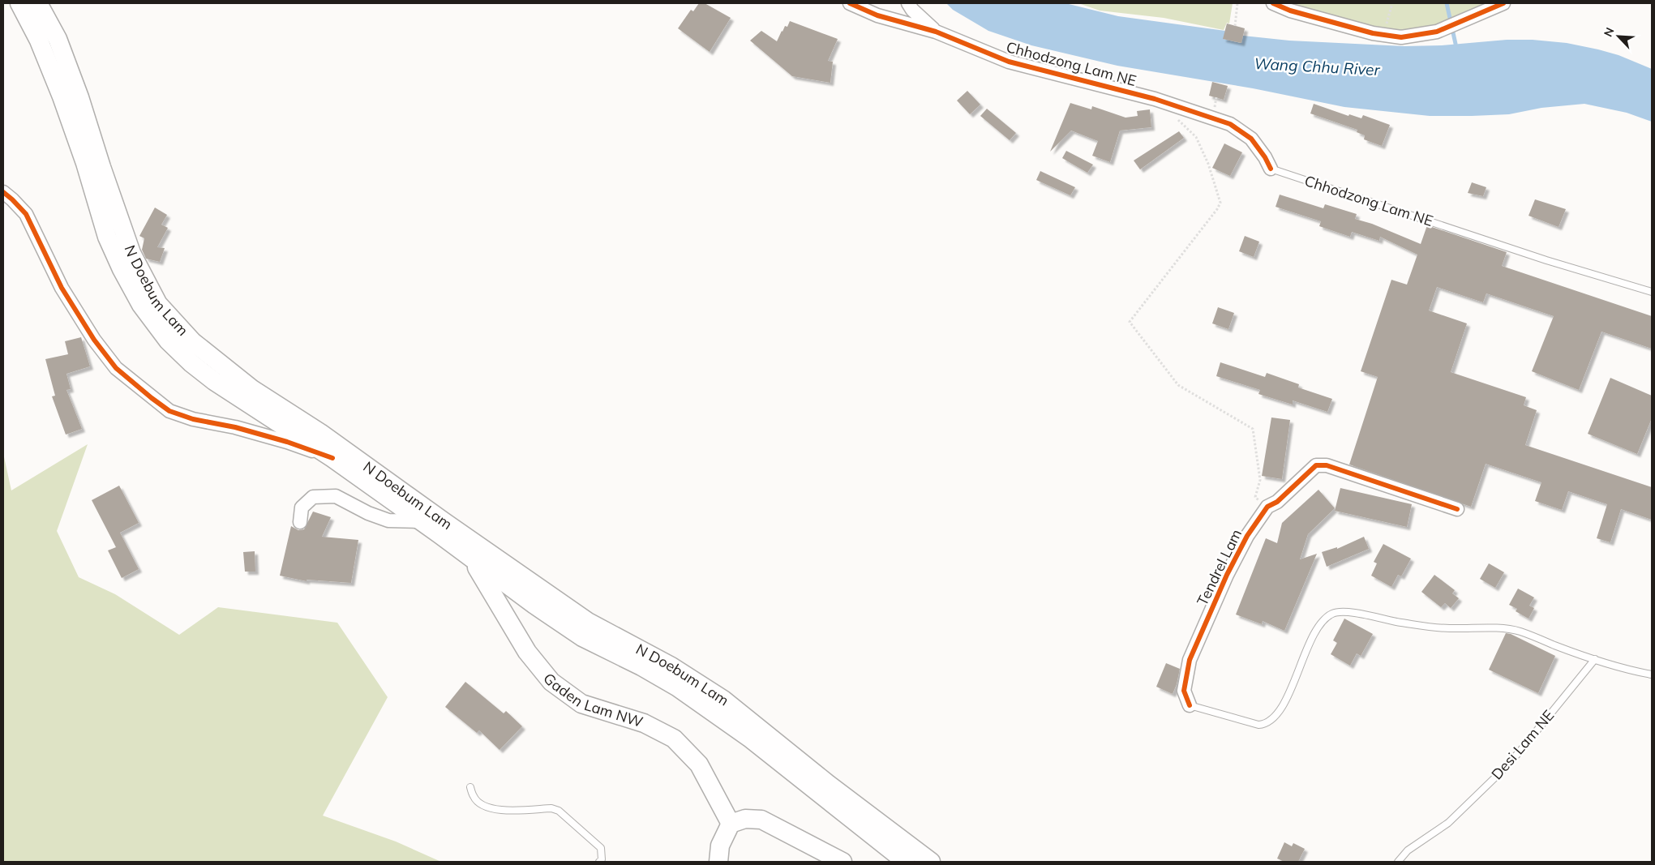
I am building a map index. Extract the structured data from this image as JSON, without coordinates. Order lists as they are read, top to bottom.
{
  "streets": {
    "main road": ["N Doebum Lam", "Gaden Lam NW"],
    "street": ["Chhodzong Lam NE", "Tendrel Lam"],
    "lane": ["Desi Lam NE"]
  },
  "crossings": [
    ["N Doebum Lam", "Gaden Lam NW"]
  ],
  "water": ["Wang Chhu River"],
  "north": "top left"
}
